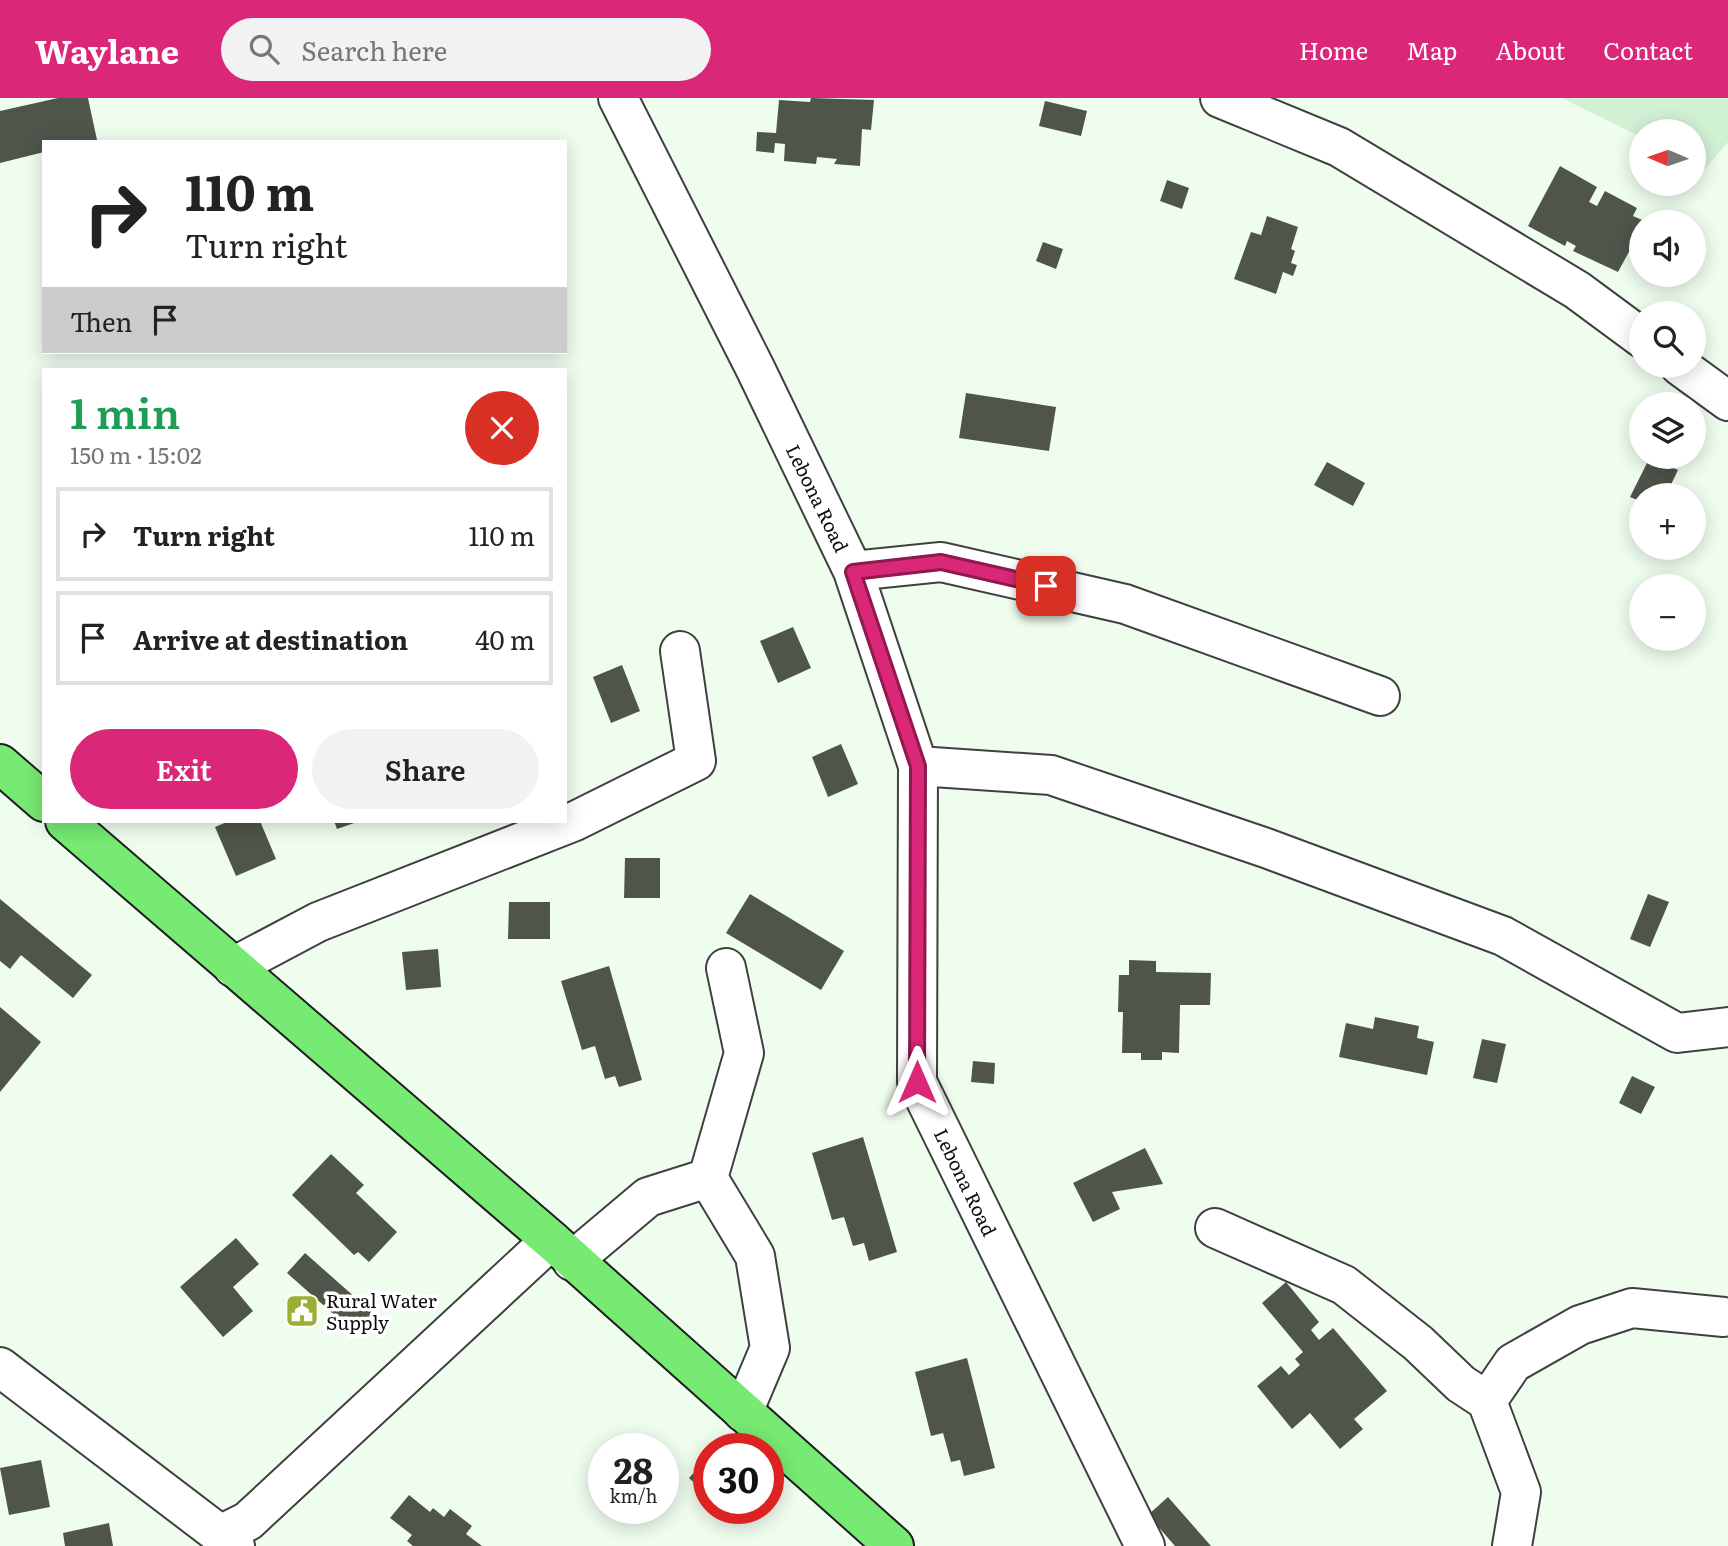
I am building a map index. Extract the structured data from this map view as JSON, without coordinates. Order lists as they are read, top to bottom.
{
  "streets": {
    "street": ["Lebona Road"]
  },
  "places": {
    "public building": ["Rural Water Supply"]
  },
  "north": "left",
  "page": {
    "header": "Waylane",
    "search": "Search here",
    "nav": [
      "Home",
      "Map",
      "About",
      "Contact"
    ],
    "map_buttons": ["+", "−"],
    "turn": ["110 m", "Turn right"],
    "then": "Then",
    "heading": ["1 min", "150 m · 15:02"],
    "list": [
      {
        "name": "Turn right",
        "value": "110 m"
      },
      {
        "name": "Arrive at destination",
        "value": "40 m"
      }
    ],
    "buttons": ["Exit", "Share"],
    "speed": "28 km/h",
    "limit": "30"
  }
}
